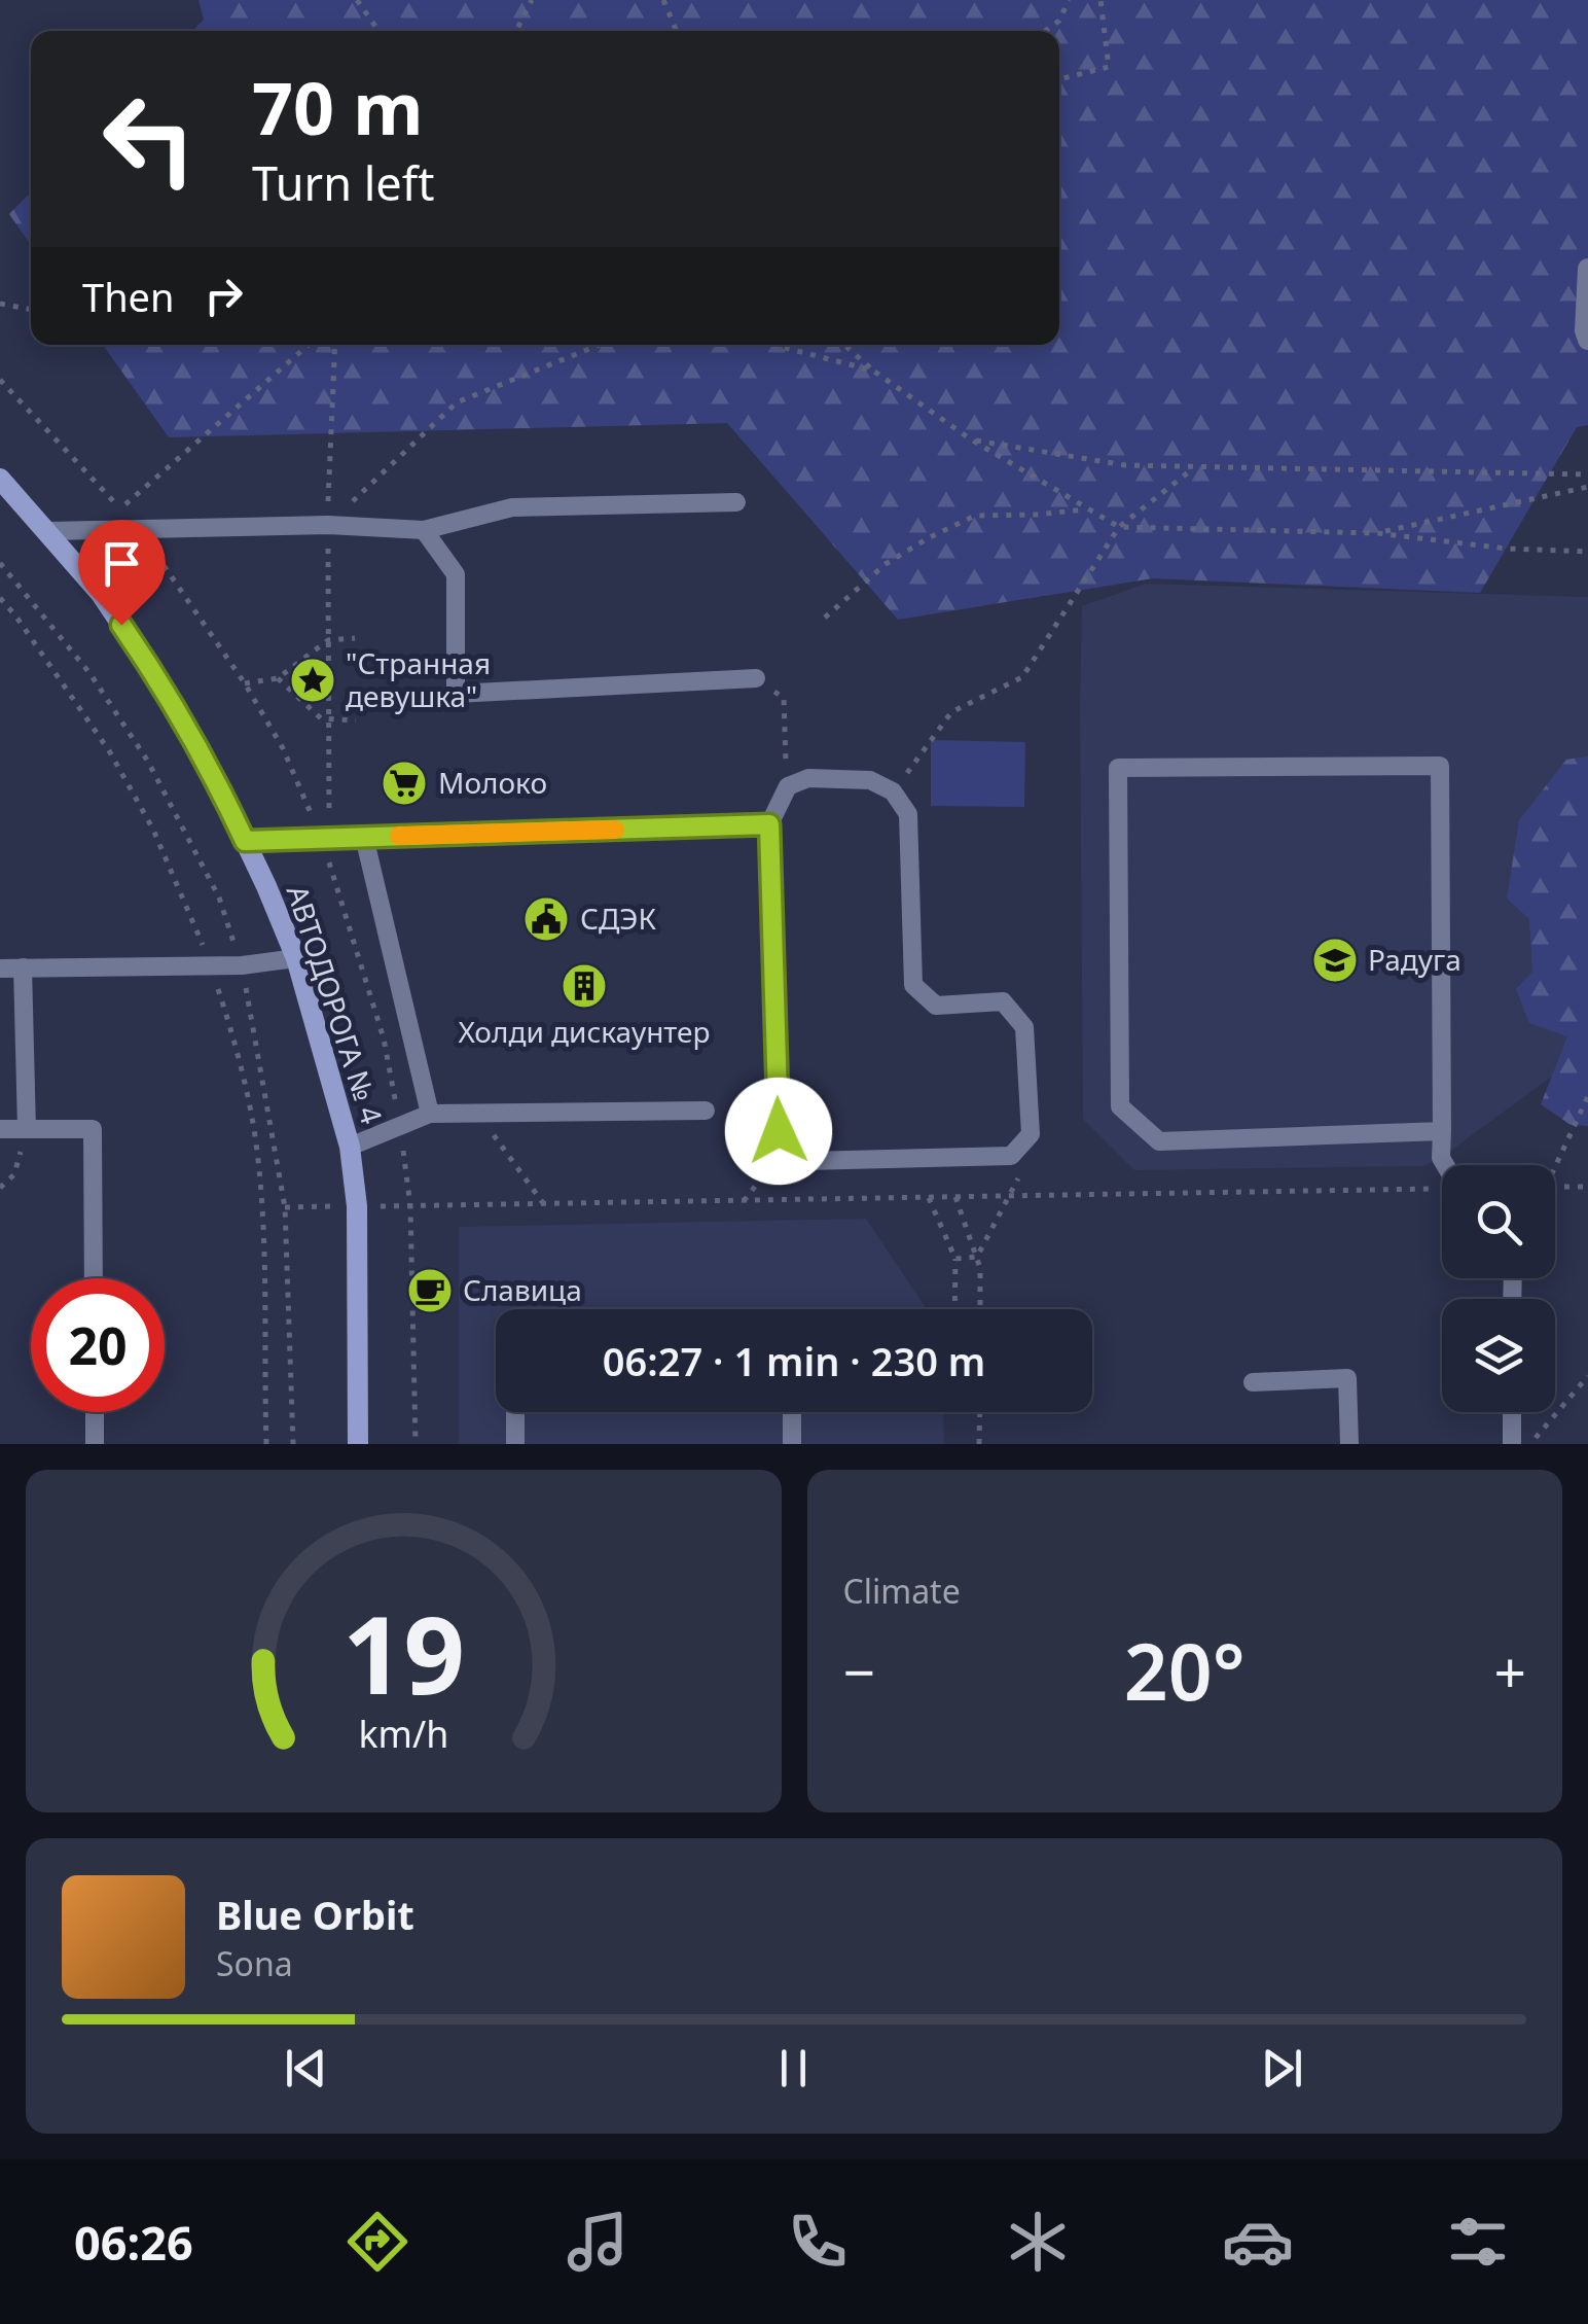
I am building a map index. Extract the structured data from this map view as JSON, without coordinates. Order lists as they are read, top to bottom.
{
  "streets": {
    "main road": ["АВТОДОРОГА № 4"]
  },
  "places": {
    "place": ["\"Странная девушка\""],
    "supermarket": ["Молоко"],
    "public building": ["СДЭК"],
    "school or university": ["Радуга"],
    "building": ["Холди дискаунтер"],
    "cafe": ["Славица"]
  },
  "page": {
    "turn": ["70 m", "Turn left"],
    "then": "Then",
    "limit": "20",
    "trip": "06:27 · 1 min · 230 m",
    "tile": "Climate",
    "heat": ["−", "20°", "+"],
    "song": ["Blue Orbit", "Sona"],
    "tabs": "06:26",
    "gauge": ["19", "km/h"]
  }
}
